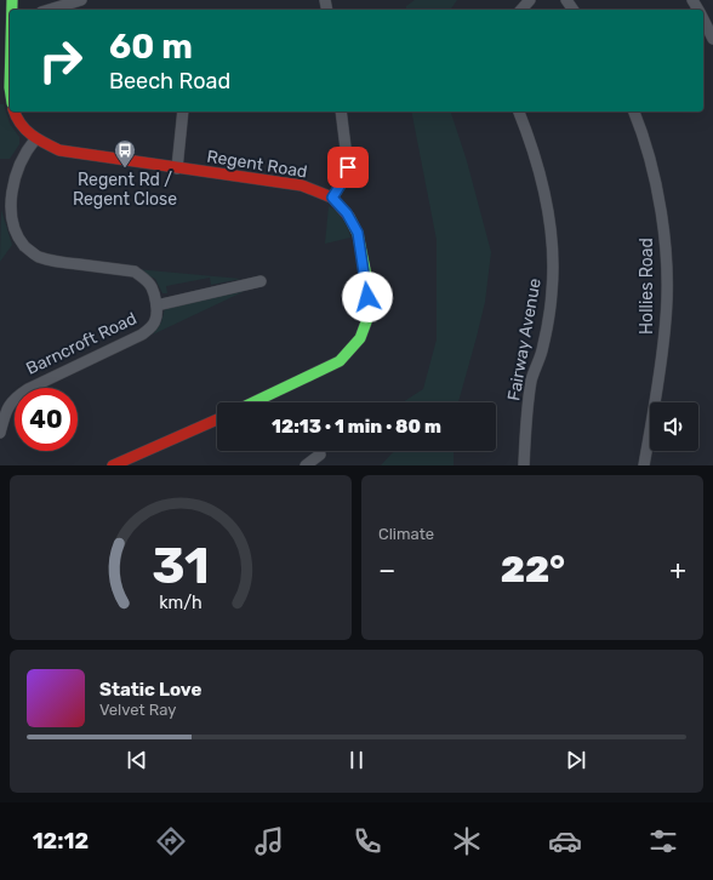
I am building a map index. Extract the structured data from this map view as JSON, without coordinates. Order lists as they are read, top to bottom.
{
  "streets": {
    "street": [
      "Regent Road",
      "Hollies Road",
      "Fairway Avenue",
      "Barncroft Road"
    ]
  },
  "crossings": [
    ["Regent Road", "Barncroft Road"]
  ],
  "places": {
    "bus stop": ["Regent Rd / Regent Close"]
  },
  "page": {
    "turn": ["60 m", "Beech Road"],
    "limit": "40",
    "trip": "12:13 · 1 min · 80 m",
    "tile": "Climate",
    "heat": ["−", "22°", "+"],
    "song": ["Static Love", "Velvet Ray"],
    "tabs": "12:12",
    "gauge": ["31", "km/h"]
  }
}
